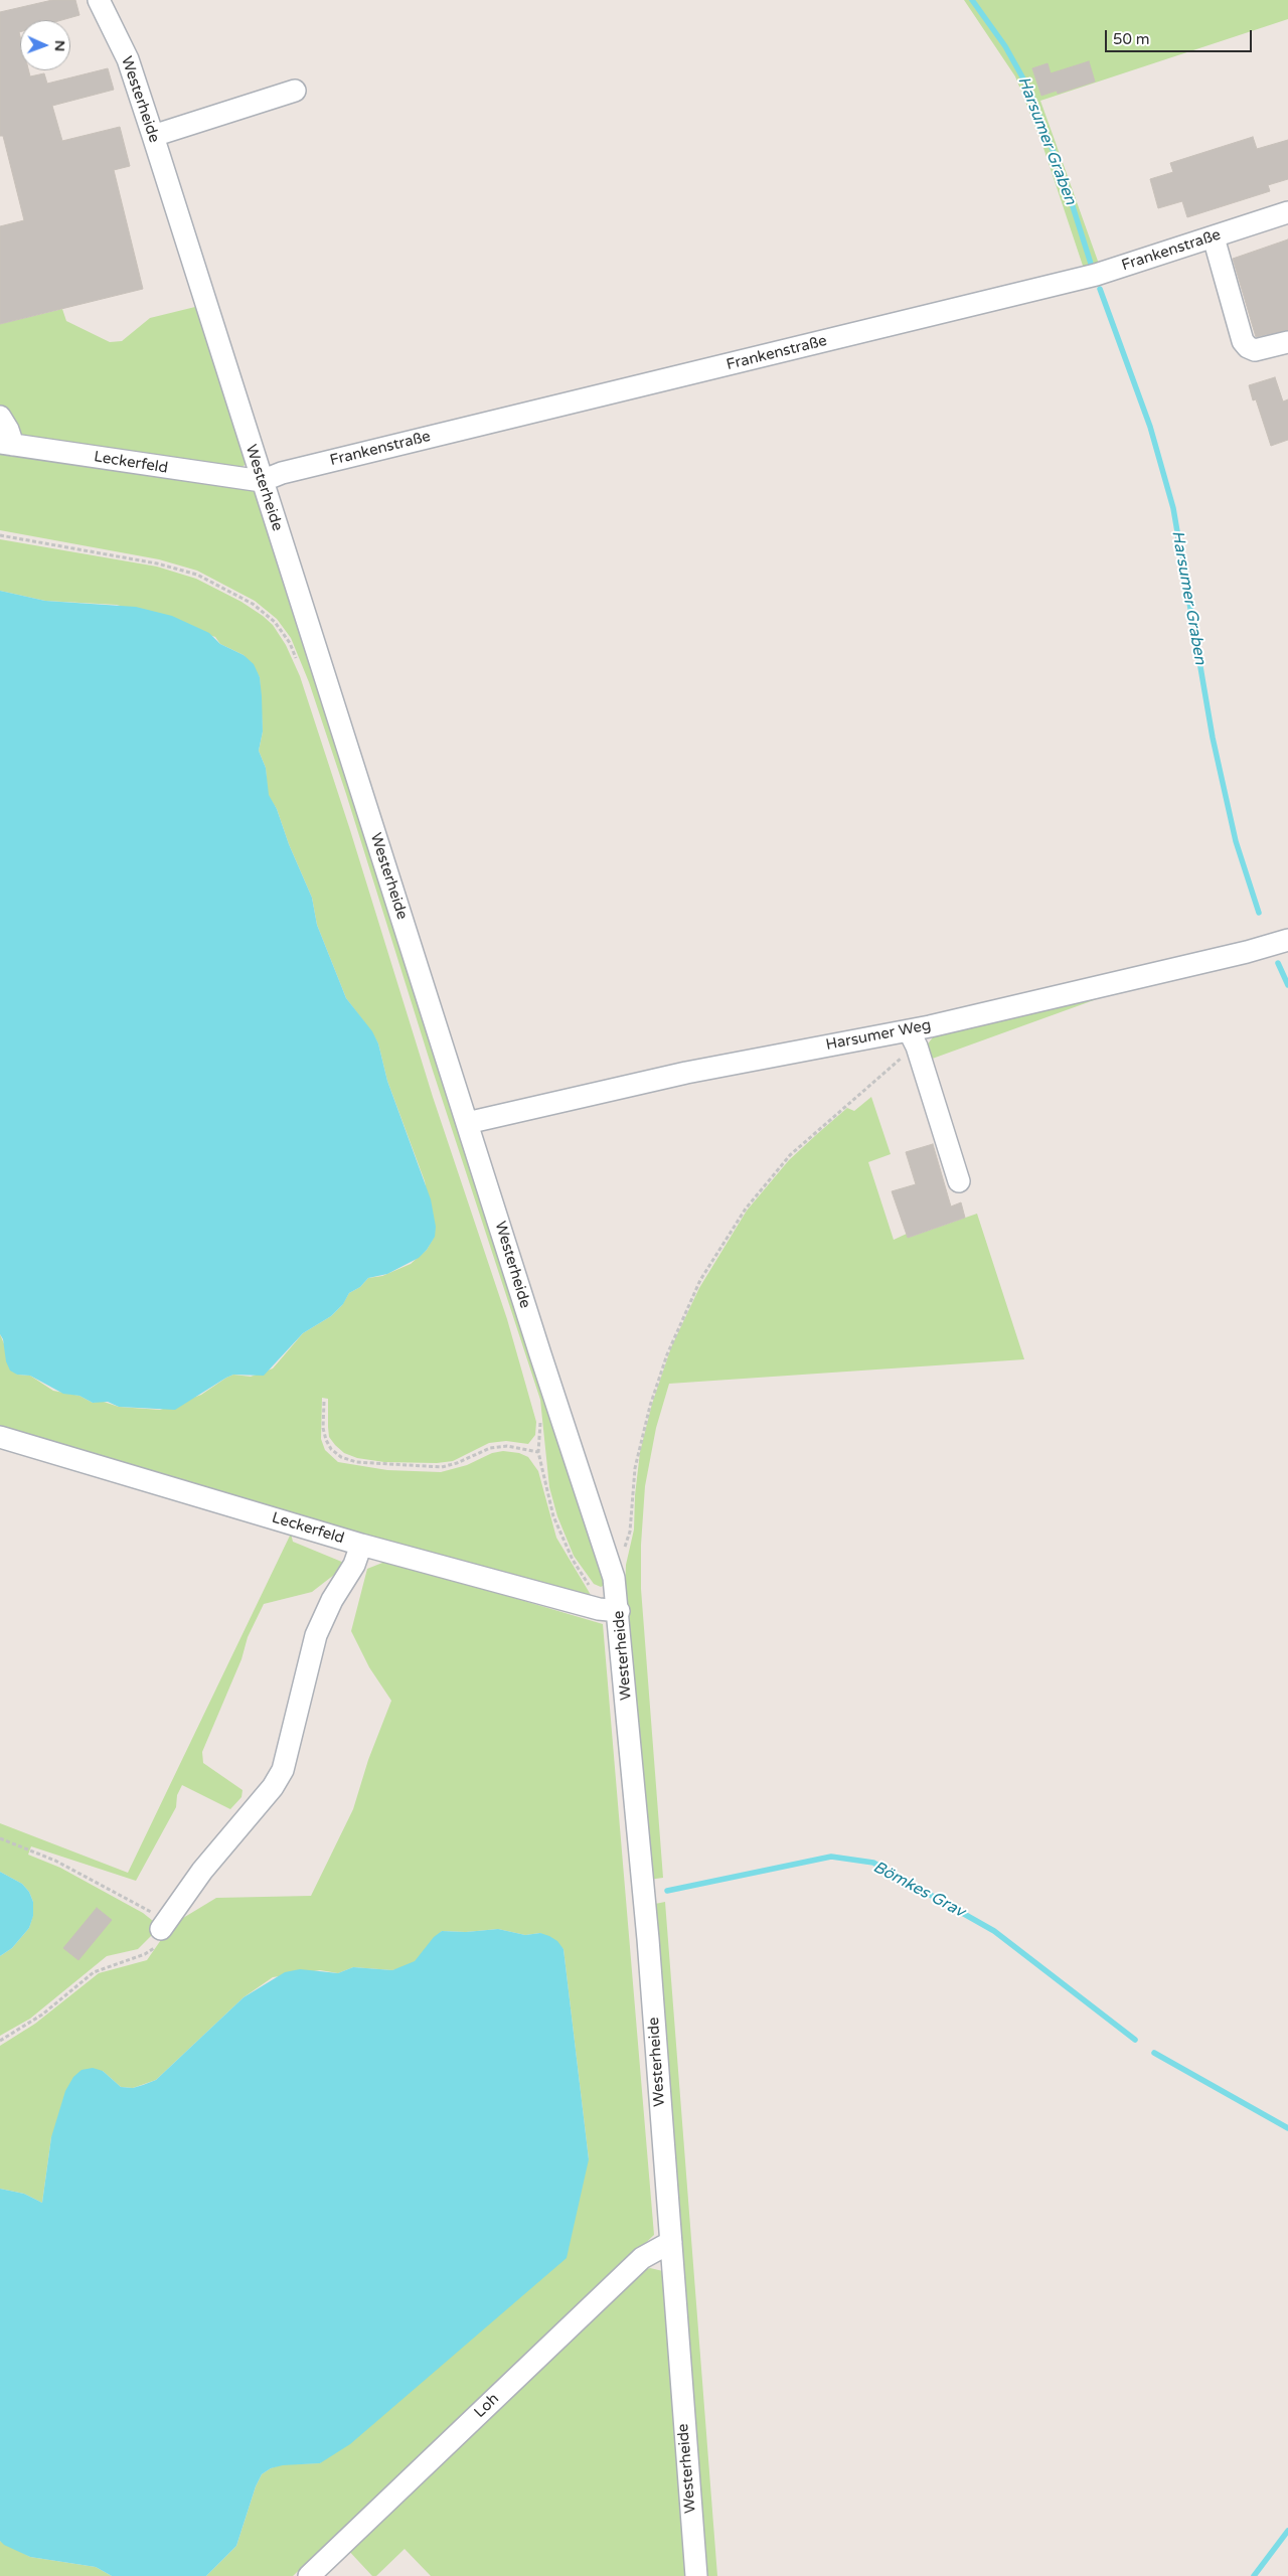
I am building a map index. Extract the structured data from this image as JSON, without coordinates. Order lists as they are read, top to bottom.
{
  "streets": {
    "street": [
      "Westerheide",
      "Frankenstraße",
      "Leckerfeld",
      "Harsumer Weg",
      "Loh"
    ]
  },
  "crossings": [
    ["Westerheide", "Frankenstraße"],
    ["Westerheide", "Leckerfeld"],
    ["Westerheide", "Harsumer Weg"],
    ["Westerheide", "Loh"],
    ["Frankenstraße", "Leckerfeld"]
  ],
  "water": ["Harsumer Graben", "Bömkes Grav"],
  "scale_bar": "50 m",
  "north": "right"
}
